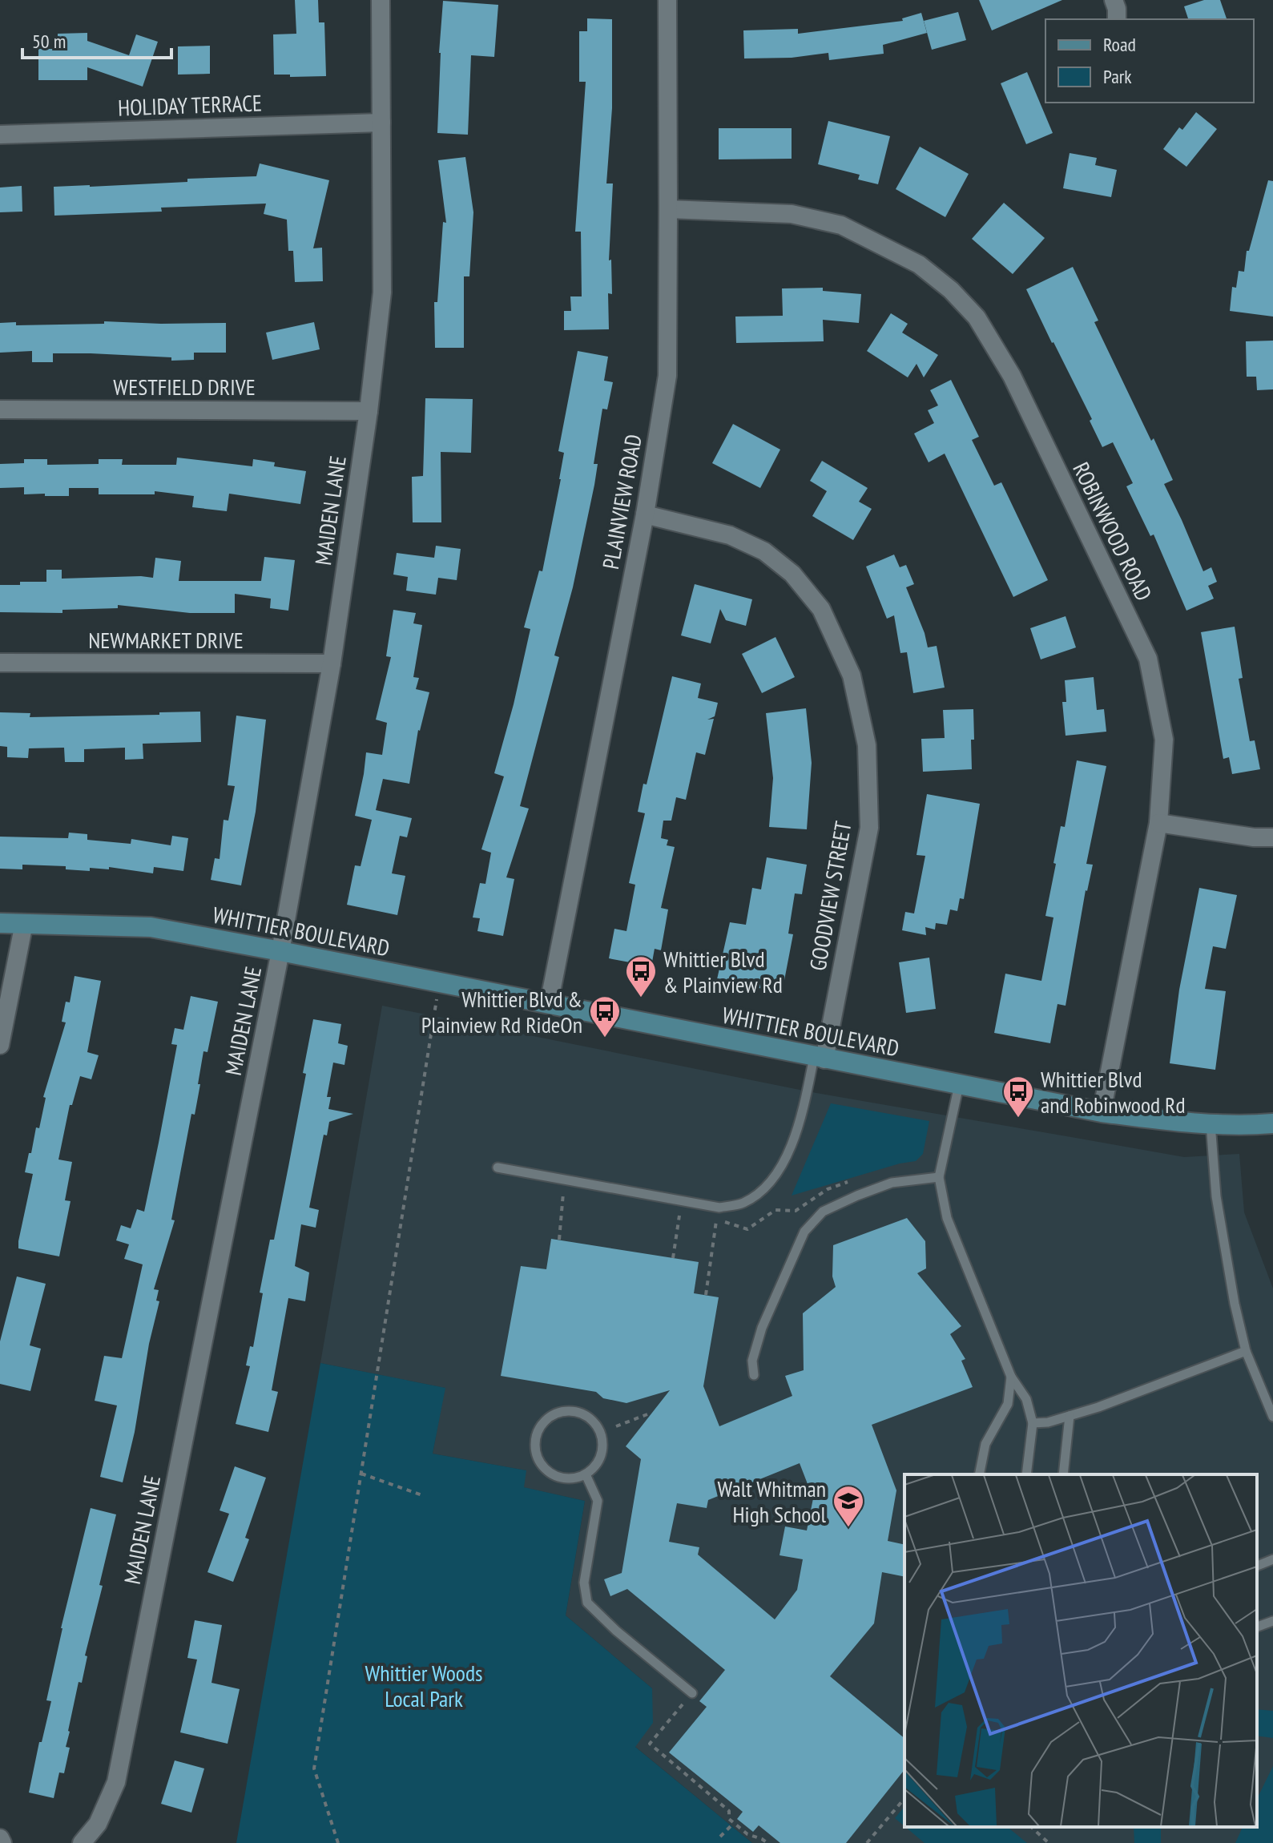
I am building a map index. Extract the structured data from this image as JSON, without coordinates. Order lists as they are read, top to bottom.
{
  "streets": {
    "street": [
      "HOLIDAY TERRACE",
      "WESTFIELD DRIVE",
      "PLAINVIEW ROAD",
      "MAIDEN LANE",
      "ROBINWOOD ROAD",
      "NEWMARKET DRIVE",
      "GOODVIEW STREET",
      "WHITTIER BOULEVARD"
    ]
  },
  "crossings": [
    ["HOLIDAY TERRACE", "MAIDEN LANE"],
    ["WESTFIELD DRIVE", "MAIDEN LANE"],
    ["PLAINVIEW ROAD", "ROBINWOOD ROAD"],
    ["PLAINVIEW ROAD", "GOODVIEW STREET"],
    ["PLAINVIEW ROAD", "WHITTIER BOULEVARD"],
    ["MAIDEN LANE", "NEWMARKET DRIVE"],
    ["MAIDEN LANE", "WHITTIER BOULEVARD"],
    ["ROBINWOOD ROAD", "WHITTIER BOULEVARD"],
    ["GOODVIEW STREET", "WHITTIER BOULEVARD"]
  ],
  "parks": ["Whittier Woods Local Park"],
  "places": {
    "bus stop": ["Whittier Blvd & Plainview Rd", "Whittier Blvd & Plainview Rd RideOn", "Whittier Blvd and Robinwood Rd"],
    "school or university": ["Walt Whitman High School"]
  },
  "legend": ["Road", "Park"],
  "scale_bar": "50 m"
}
